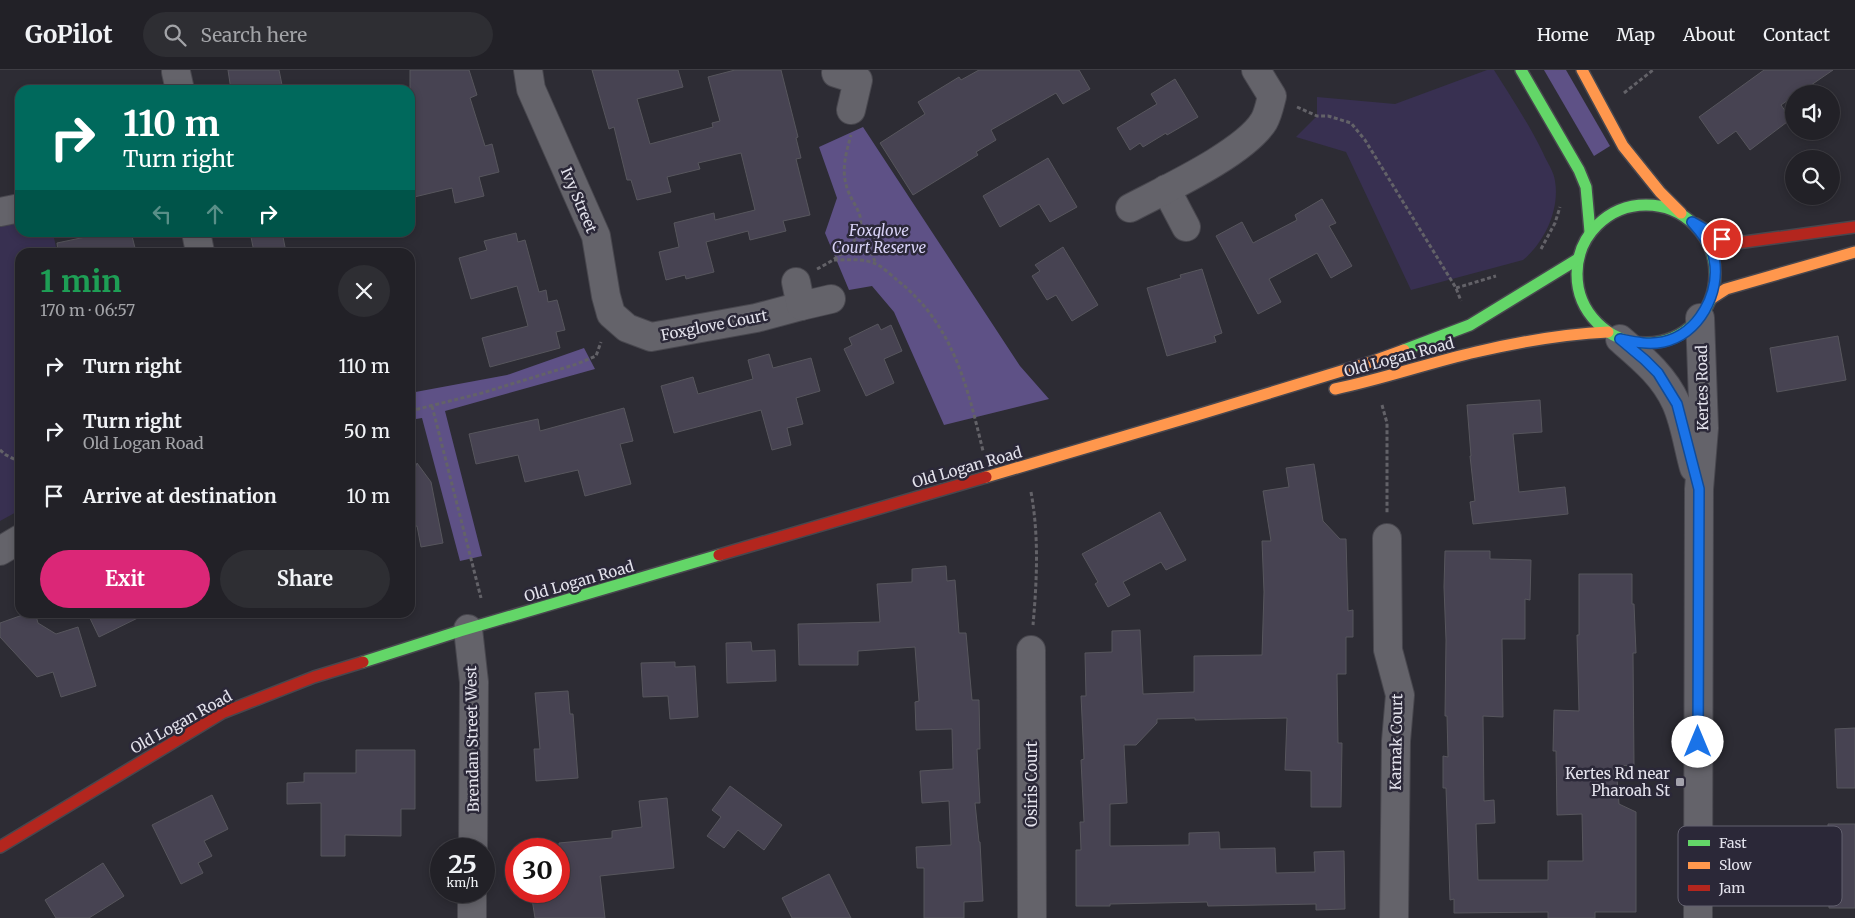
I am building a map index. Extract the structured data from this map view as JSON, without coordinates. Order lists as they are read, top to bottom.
{
  "streets": {
    "main road": ["Old Logan Road"],
    "street": [
      "Ivy Street",
      "Foxglove Court",
      "Kertes Road",
      "Brendan Street West",
      "Karnak Court",
      "Osiris Court"
    ]
  },
  "crossings": [
    ["Ivy Street", "Foxglove Court"],
    ["Old Logan Road", "Kertes Road"],
    ["Old Logan Road", "Brendan Street West"]
  ],
  "parks": ["Foxglove Court Reserve"],
  "places": {
    "transit": ["Kertes Rd near Pharoah St"]
  },
  "legend": ["Fast", "Slow", "Jam"],
  "page": {
    "header": "GoPilot",
    "search": "Search here",
    "nav": [
      "Home",
      "Map",
      "About",
      "Contact"
    ],
    "turn": ["110 m", "Turn right"],
    "heading": ["1 min", "170 m · 06:57"],
    "list": [
      {
        "name": "Turn right",
        "value": "110 m"
      },
      {
        "name": "Turn right",
        "note": "Old Logan Road",
        "value": "50 m"
      },
      {
        "name": "Arrive at destination",
        "value": "10 m"
      }
    ],
    "buttons": ["Exit", "Share"],
    "speed": "25 km/h",
    "limit": "30"
  }
}
